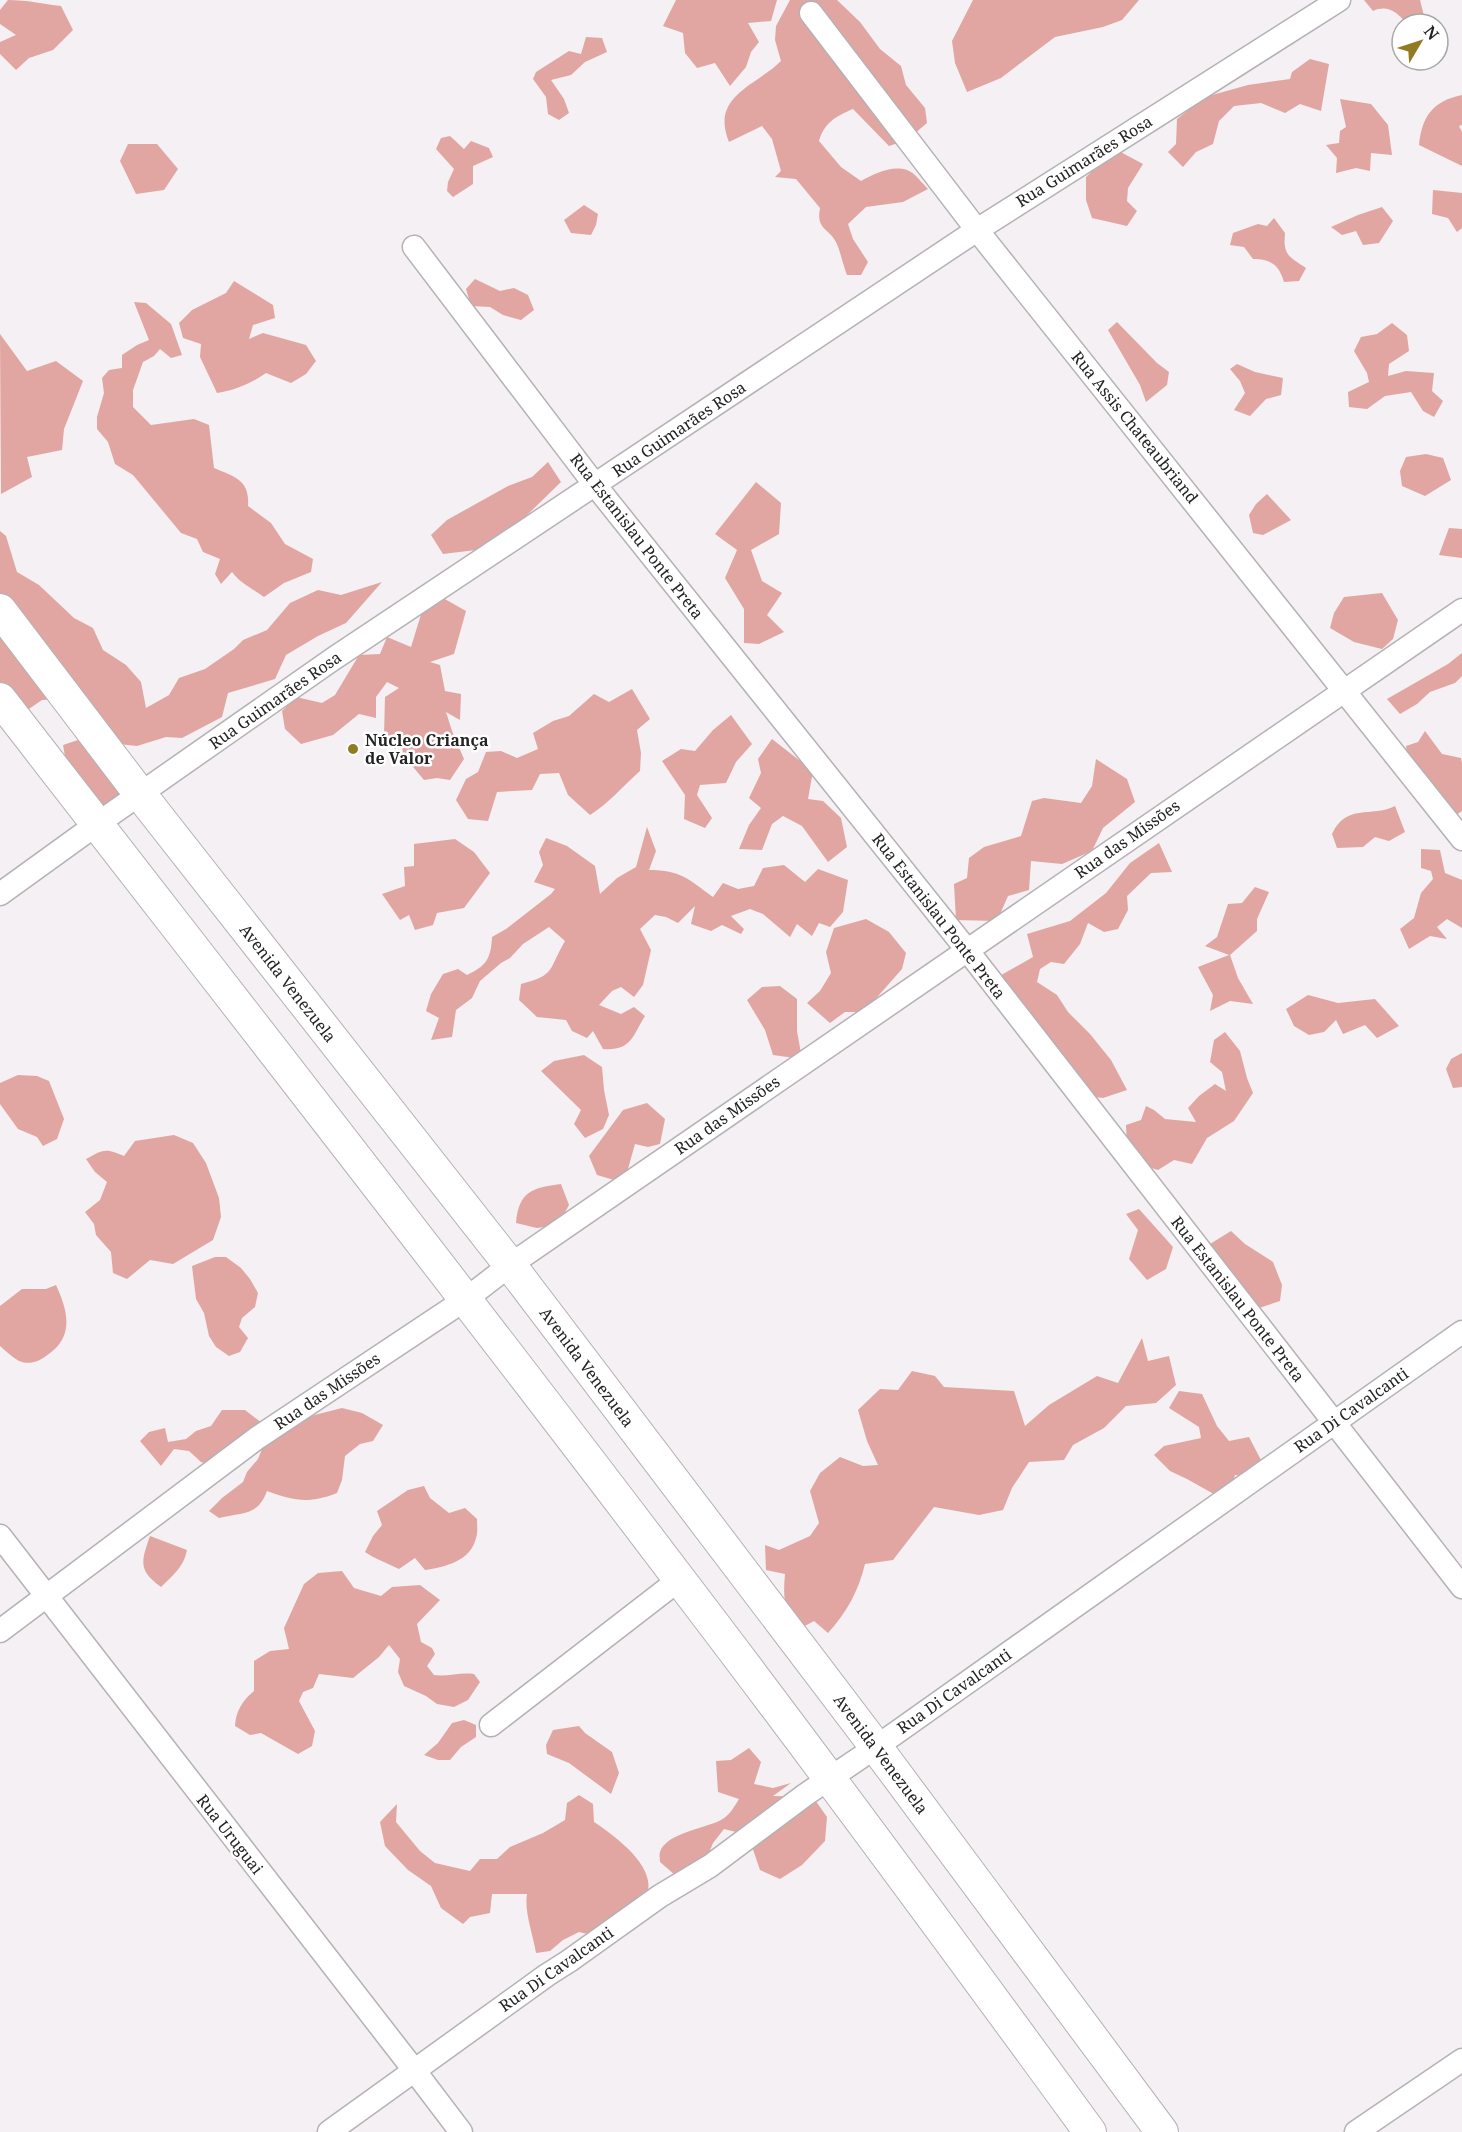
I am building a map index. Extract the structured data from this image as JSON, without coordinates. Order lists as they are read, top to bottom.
{
  "streets": {
    "main road": ["Avenida Venezuela"],
    "street": [
      "Rua Guimarães Rosa",
      "Rua Assis Chateaubriand",
      "Rua Estanislau Ponte Preta",
      "Rua das Missões",
      "Rua Di Cavalcanti",
      "Rua Uruguai"
    ]
  },
  "crossings": [
    ["Rua Guimarães Rosa", "Rua Assis Chateaubriand"],
    ["Rua Guimarães Rosa", "Rua Estanislau Ponte Preta"],
    ["Rua Guimarães Rosa", "Avenida Venezuela"],
    ["Rua Assis Chateaubriand", "Rua das Missões"],
    ["Rua Estanislau Ponte Preta", "Rua das Missões"],
    ["Rua Estanislau Ponte Preta", "Rua Di Cavalcanti"],
    ["Rua das Missões", "Avenida Venezuela"],
    ["Rua das Missões", "Rua Uruguai"],
    ["Avenida Venezuela", "Rua Di Cavalcanti"],
    ["Rua Di Cavalcanti", "Rua Uruguai"]
  ],
  "places": ["Núcleo Criança de Valor"],
  "north": "top right"
}
